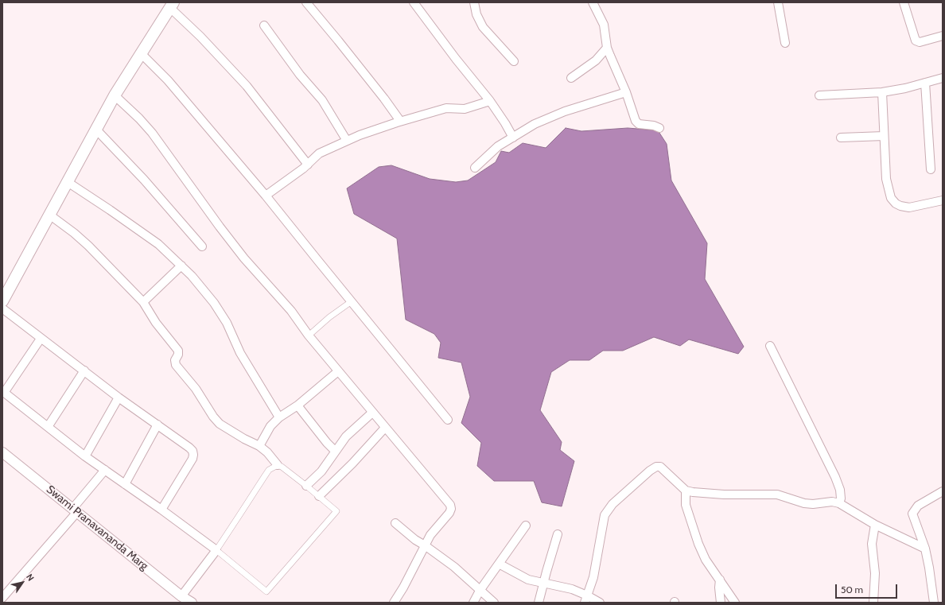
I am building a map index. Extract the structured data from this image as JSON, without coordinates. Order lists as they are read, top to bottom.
{
  "streets": {
    "street": ["Swami Pranavananda Marg"]
  },
  "scale_bar": "50 m",
  "north": "top right"
}
